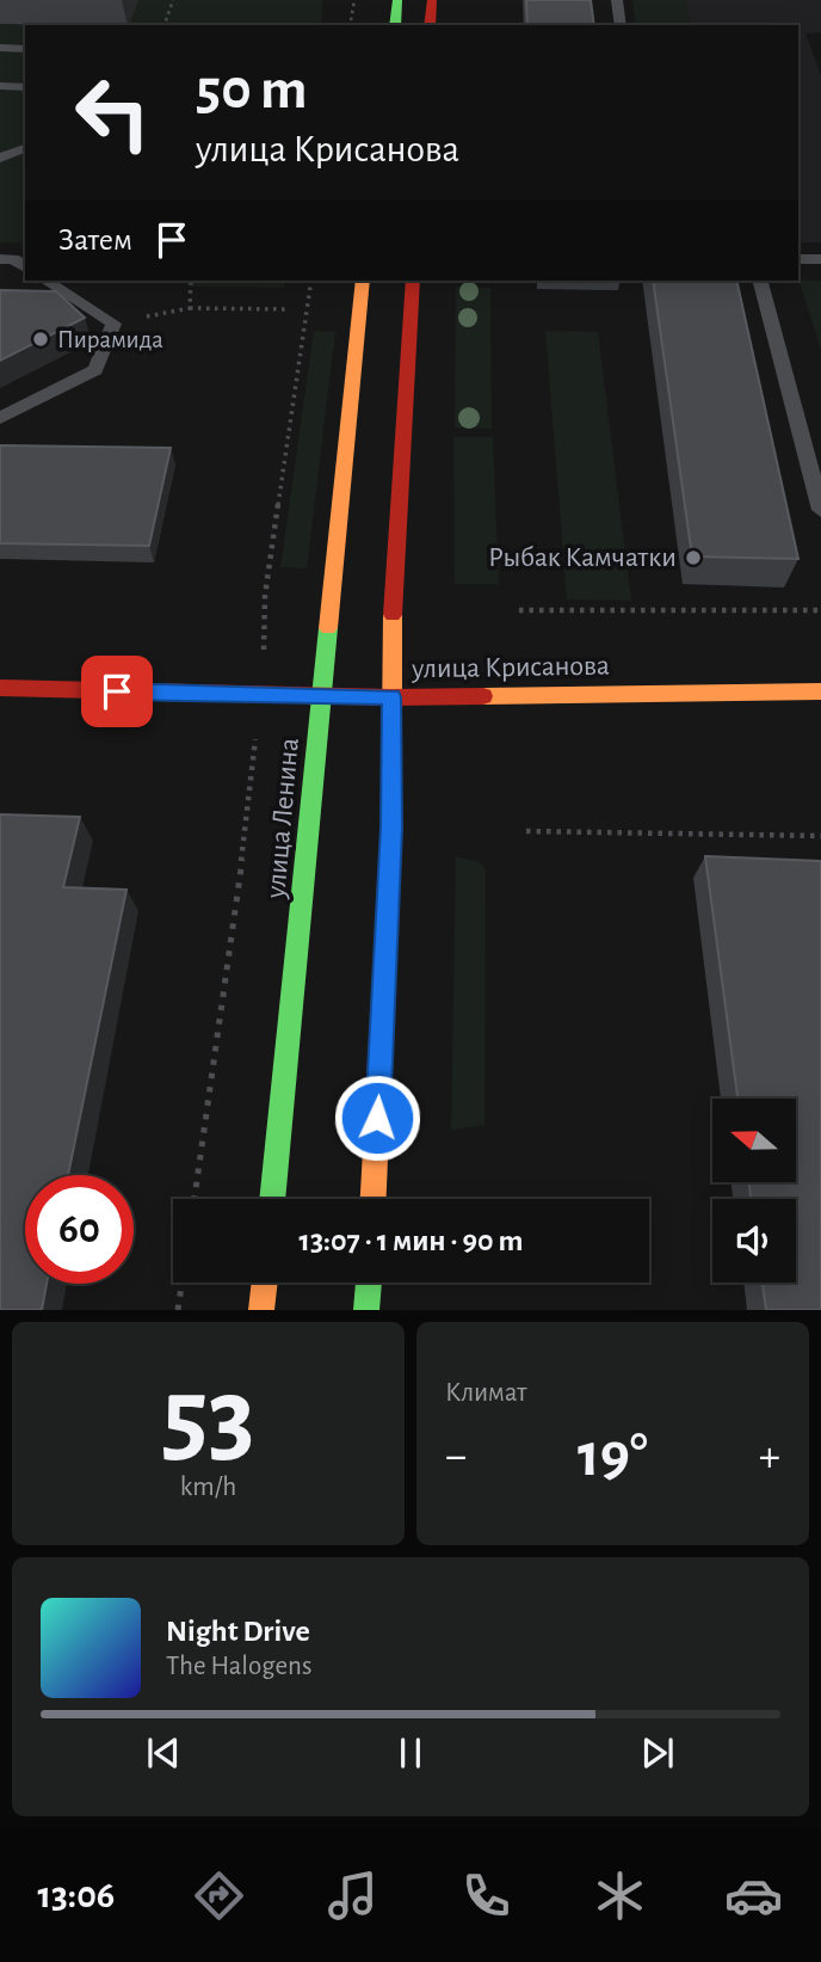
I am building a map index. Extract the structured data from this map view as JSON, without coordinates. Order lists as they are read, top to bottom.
{
  "streets": {
    "main road": ["улица Крисанова", "улица Ленина"]
  },
  "crossings": [
    ["улица Крисанова", "улица Ленина"]
  ],
  "places": ["Пирамида", "Рыбак Камчатки"],
  "north": "left",
  "page": {
    "turn": ["50 m", "улица Крисанова"],
    "then": "Затем",
    "limit": "60",
    "trip": "13:07 · 1 мин · 90 m",
    "tile": [
      ["53", "km/h"],
      "Климат"
    ],
    "heat": ["−", "19°", "+"],
    "song": ["Night Drive", "The Halogens"],
    "tabs": "13:06"
  }
}
